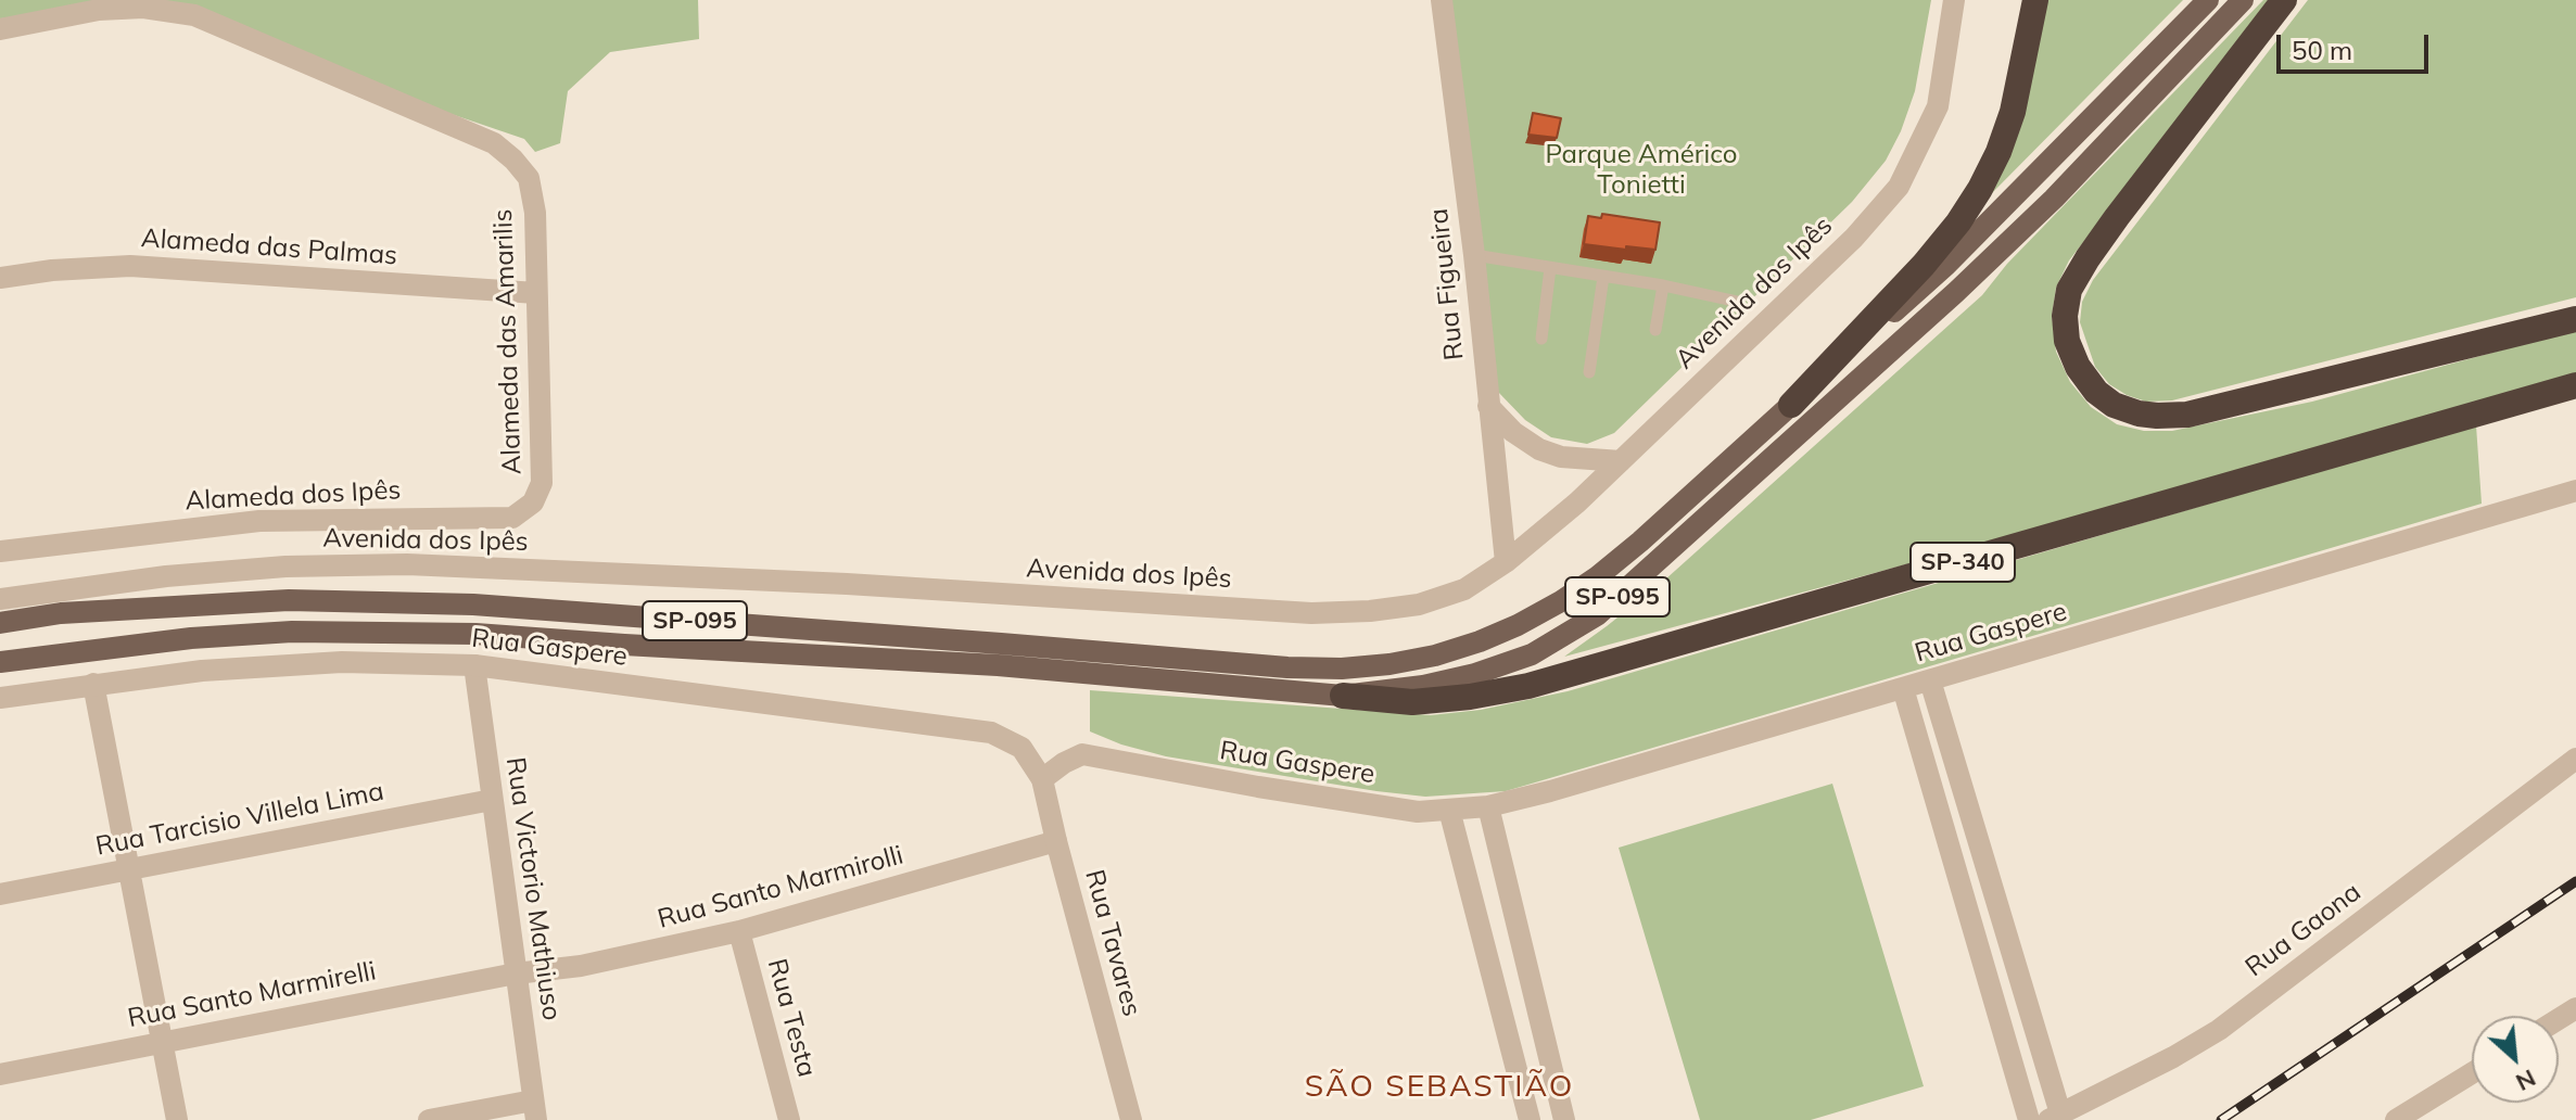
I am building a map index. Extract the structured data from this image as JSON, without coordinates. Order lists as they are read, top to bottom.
{
  "streets": {
    "highway": ["SP-340"],
    "main road": ["SP-095"],
    "street": [
      "Alameda das Palmas",
      "Rua Figueira",
      "Avenida dos Ipês",
      "Alameda das Amarilis",
      "Alameda dos Ipês",
      "Rua Gaspere",
      "Rua Tarcisio Villela Lima",
      "Rua Santo Marmirolli",
      "Rua Victorio Mathiuso",
      "Rua Gaona",
      "Rua Tavares",
      "Rua Santo Marmirelli",
      "Rua Testa"
    ]
  },
  "crossings": [
    ["Alameda das Palmas", "Alameda das Amarilis"],
    ["Rua Figueira", "Avenida dos Ipês"],
    ["Alameda das Amarilis", "Alameda dos Ipês"],
    ["SP-340", "SP-095"],
    ["Rua Gaspere", "Rua Victorio Mathiuso"],
    ["Rua Gaspere", "Rua Tavares"],
    ["Rua Tarcisio Villela Lima", "Rua Victorio Mathiuso"],
    ["Rua Santo Marmirolli", "Rua Victorio Mathiuso"],
    ["Rua Santo Marmirolli", "Rua Tavares"],
    ["Rua Santo Marmirolli", "Rua Santo Marmirelli"],
    ["Rua Santo Marmirolli", "Rua Testa"],
    ["Rua Victorio Mathiuso", "Rua Santo Marmirelli"]
  ],
  "districts": ["SÃO SEBASTIÃO"],
  "parks": ["Parque Américo Tonietti"],
  "scale_bar": "50 m",
  "north": "bottom right"
}
